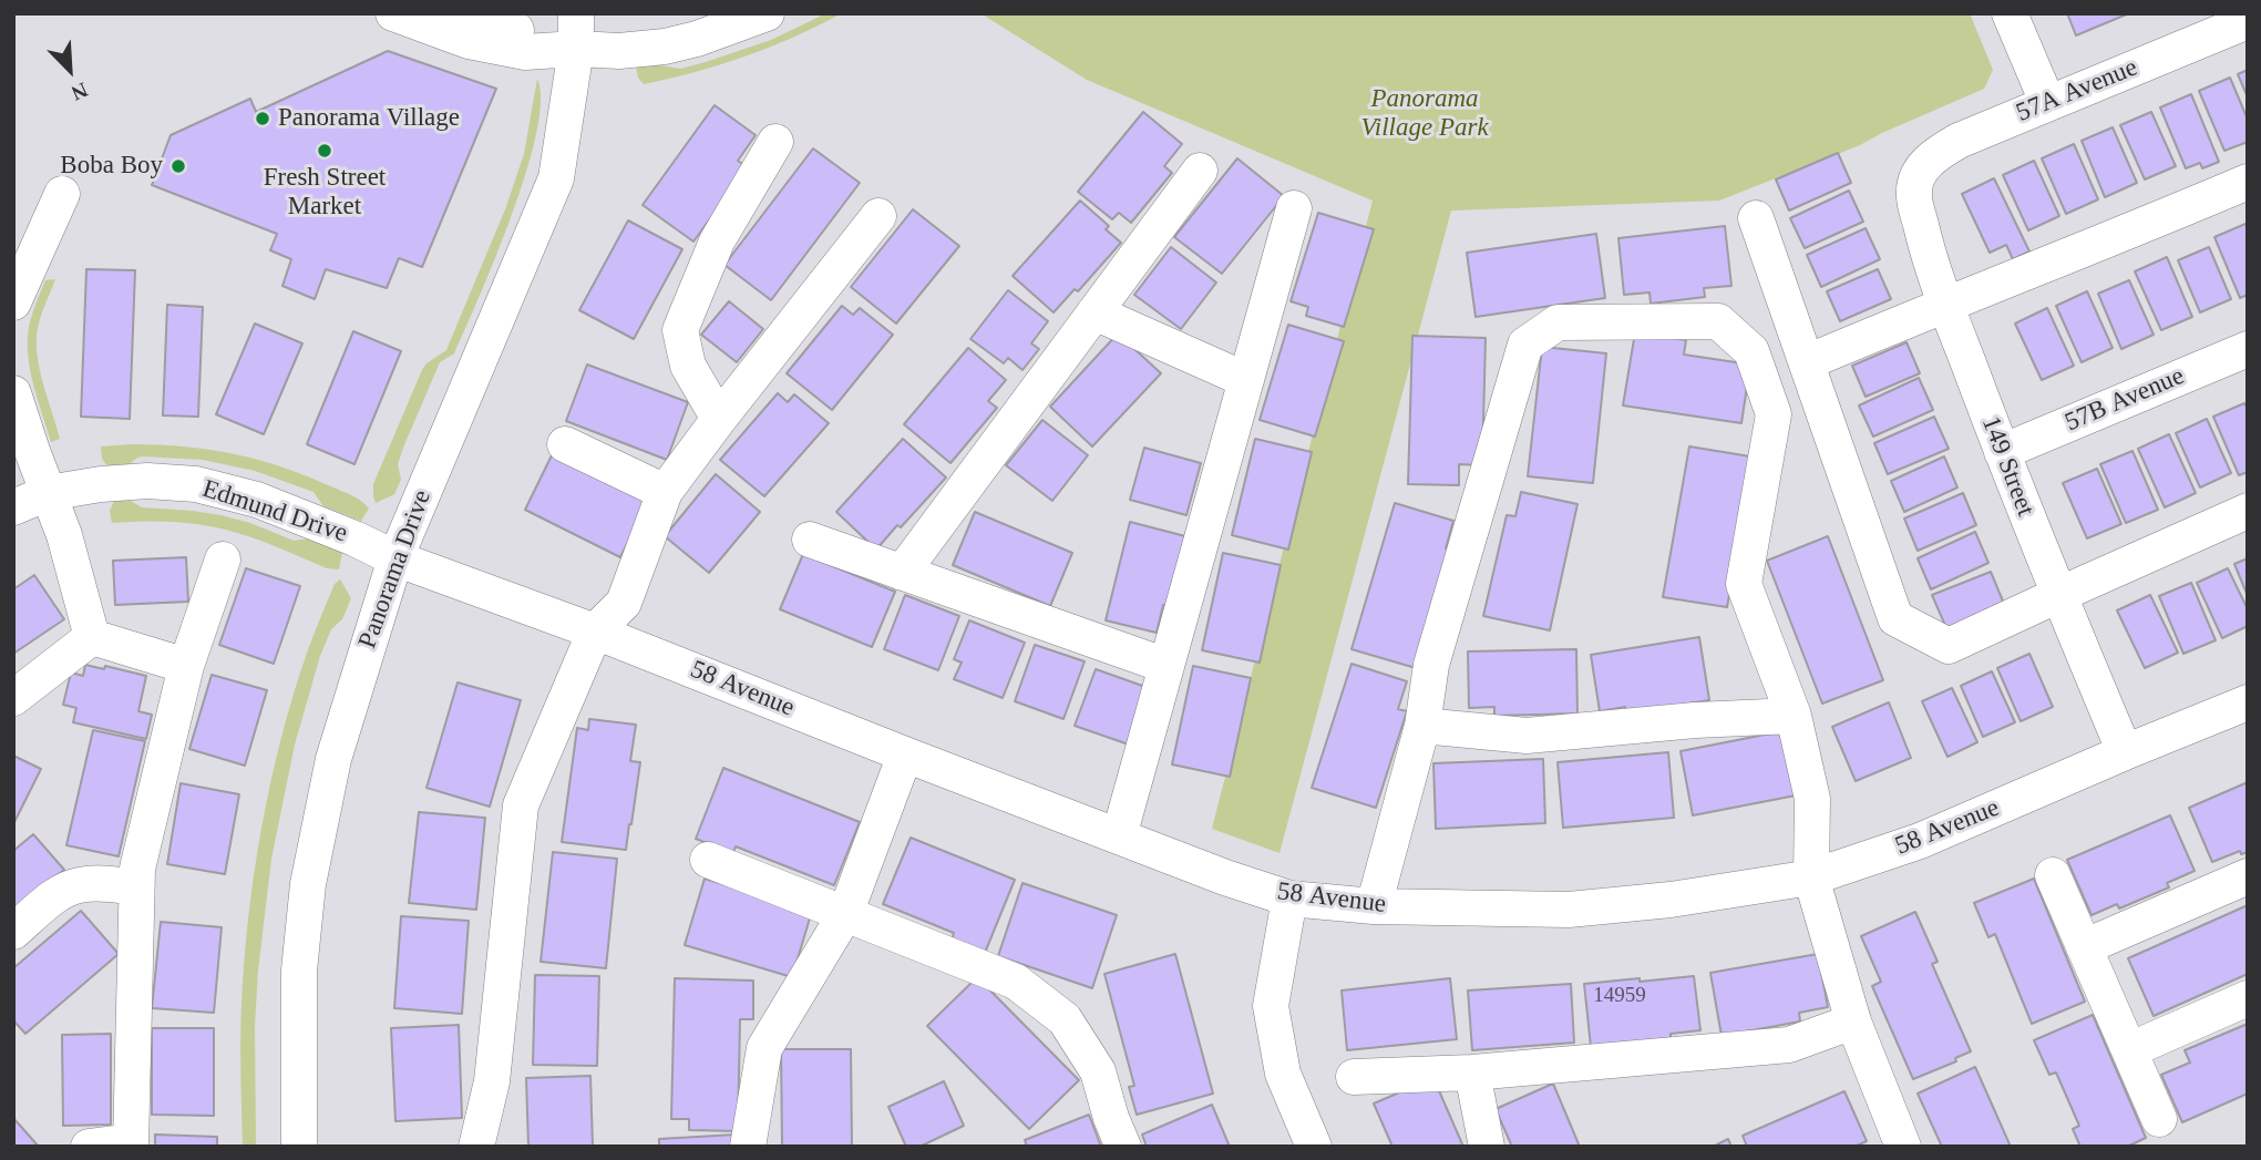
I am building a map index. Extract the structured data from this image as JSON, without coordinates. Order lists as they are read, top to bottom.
{
  "streets": {
    "street": [
      "57A Avenue",
      "57B Avenue",
      "149 Street",
      "Edmund Drive",
      "Panorama Drive",
      "58 Avenue"
    ]
  },
  "crossings": [
    ["57A Avenue", "149 Street"],
    ["57B Avenue", "149 Street"],
    ["149 Street", "58 Avenue"],
    ["Edmund Drive", "Panorama Drive"],
    ["Edmund Drive", "58 Avenue"],
    ["Panorama Drive", "58 Avenue"]
  ],
  "parks": ["Panorama Village Park"],
  "places": ["Panorama Village", "Fresh Street Market", "Boba Boy"],
  "house_numbers": ["14959"],
  "north": "bottom right"
}
